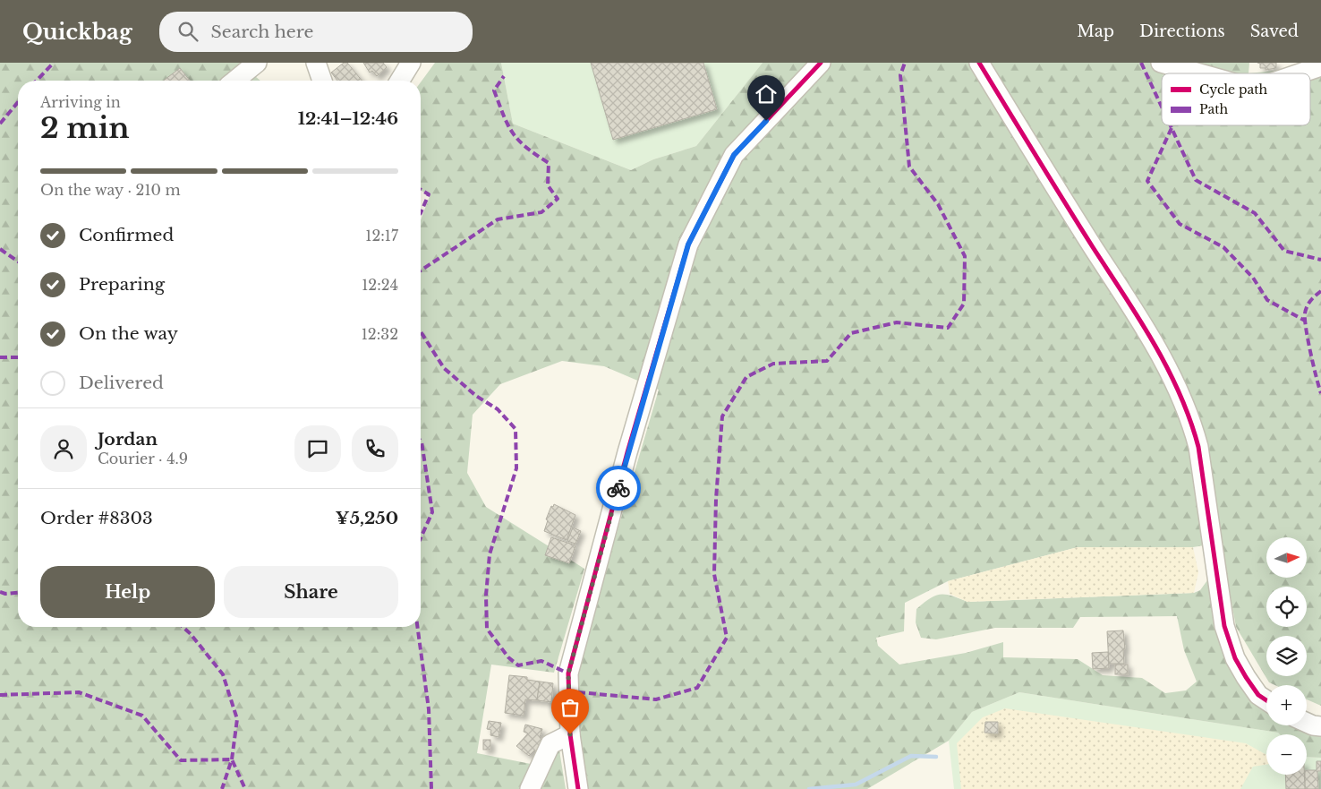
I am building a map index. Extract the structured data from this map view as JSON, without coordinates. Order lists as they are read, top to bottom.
{
  "legend": ["Cycle path", "Path"],
  "north": "right",
  "page": {
    "header": "Quickbag",
    "search": "Search here",
    "nav": ["Map", "Directions", "Saved"],
    "heading": ["2 min", "Arriving in", "12:41–12:46"],
    "panel": [
      "Jordan",
      "Courier · 4.9",
      "Order #8303",
      "¥5,250"
    ],
    "bar": "On the way · 210 m",
    "list": [
      ["Confirmed", "12:17"],
      ["Preparing", "12:24"],
      ["On the way", "12:32"],
      "Delivered"
    ],
    "map_buttons": ["+", "−"],
    "buttons": ["Help", "Share"]
  }
}
